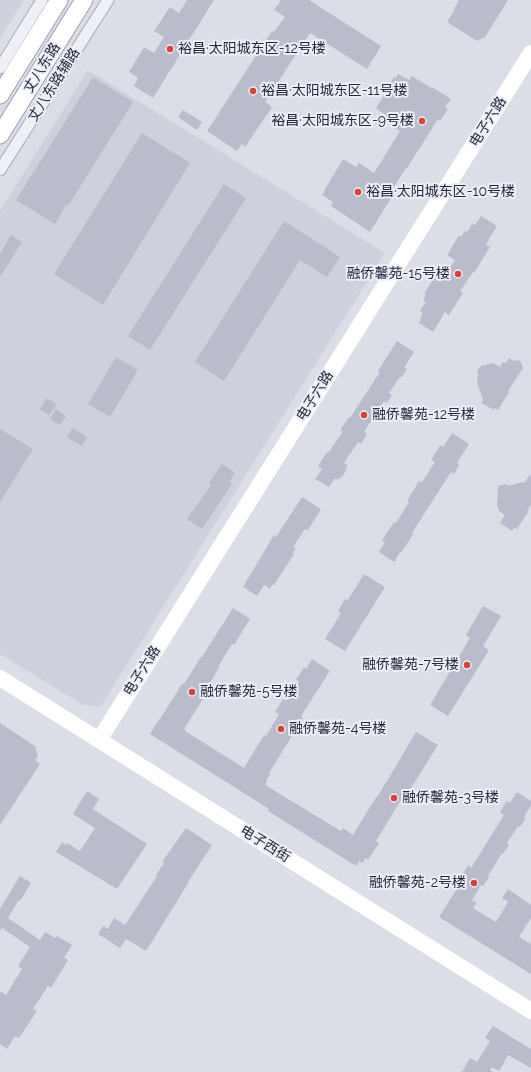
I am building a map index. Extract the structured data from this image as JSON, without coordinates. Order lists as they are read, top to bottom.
{
  "streets": {
    "main road": ["丈八东路"],
    "street": ["丈八东路辅路", "电子六路", "电子西街"]
  },
  "crossings": [
    ["电子六路", "电子西街"]
  ],
  "places": [
    "裕昌·太阳城东区-12号楼",
    "裕昌·太阳城东区-11号楼",
    "裕昌·太阳城东区-9号楼",
    "裕昌·太阳城东区-10号楼",
    "融侨馨苑-15号楼",
    "融侨馨苑-12号楼",
    "融侨馨苑-7号楼",
    "融侨馨苑-5号楼",
    "融侨馨苑-4号楼",
    "融侨馨苑-3号楼",
    "融侨馨苑-2号楼"
  ]
}
